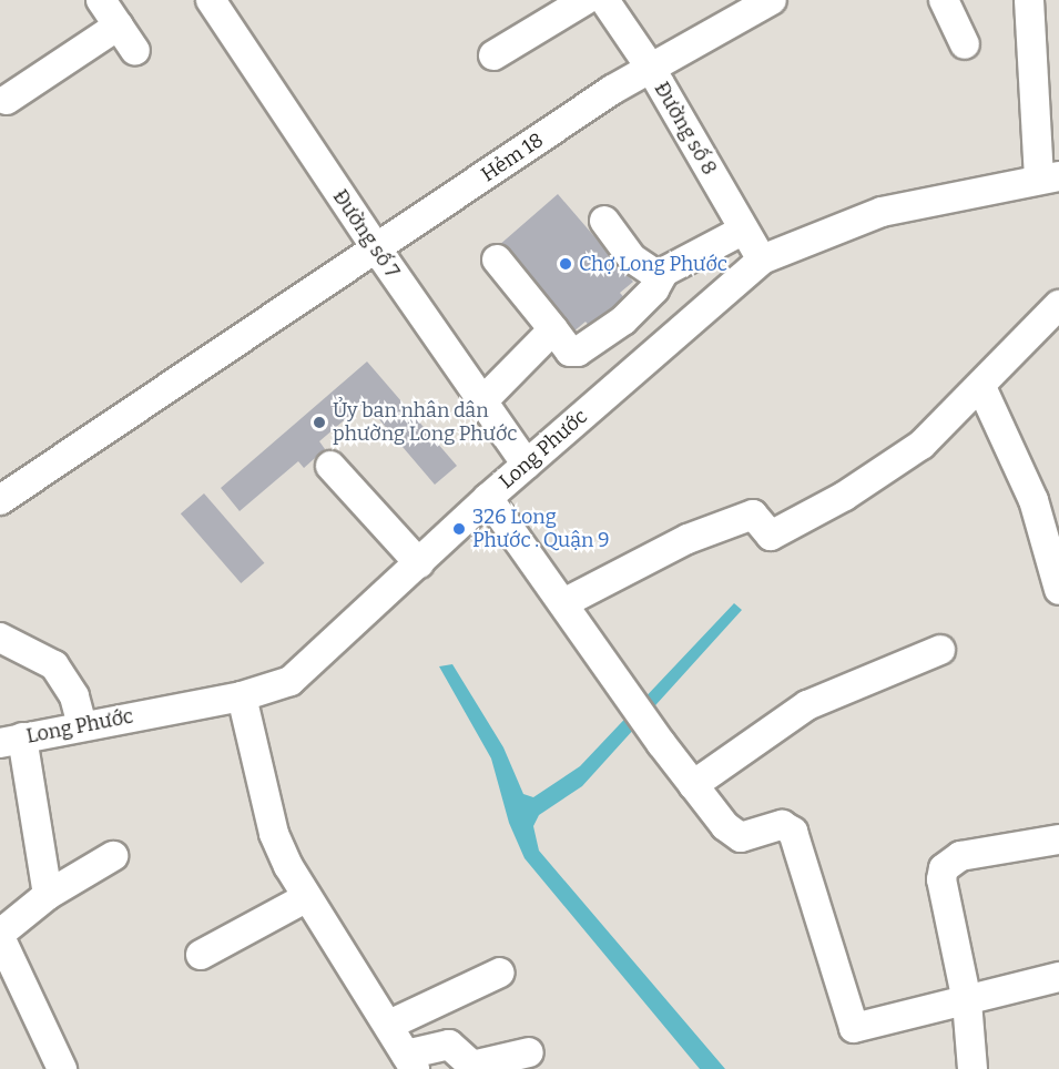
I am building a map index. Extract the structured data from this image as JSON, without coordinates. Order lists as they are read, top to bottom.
{
  "streets": {
    "street": [
      "Đường số 8",
      "Hẻm 18",
      "Đường số 7",
      "Long Phước"
    ]
  },
  "crossings": [
    ["Đường số 8", "Hẻm 18"],
    ["Đường số 8", "Long Phước"],
    ["Hẻm 18", "Đường số 7"],
    ["Đường số 7", "Long Phước"]
  ],
  "places": ["Chợ Long Phước", "Ủy ban nhân dân phường Long Phước", "326 Long Phước . Quận 9"]
}
